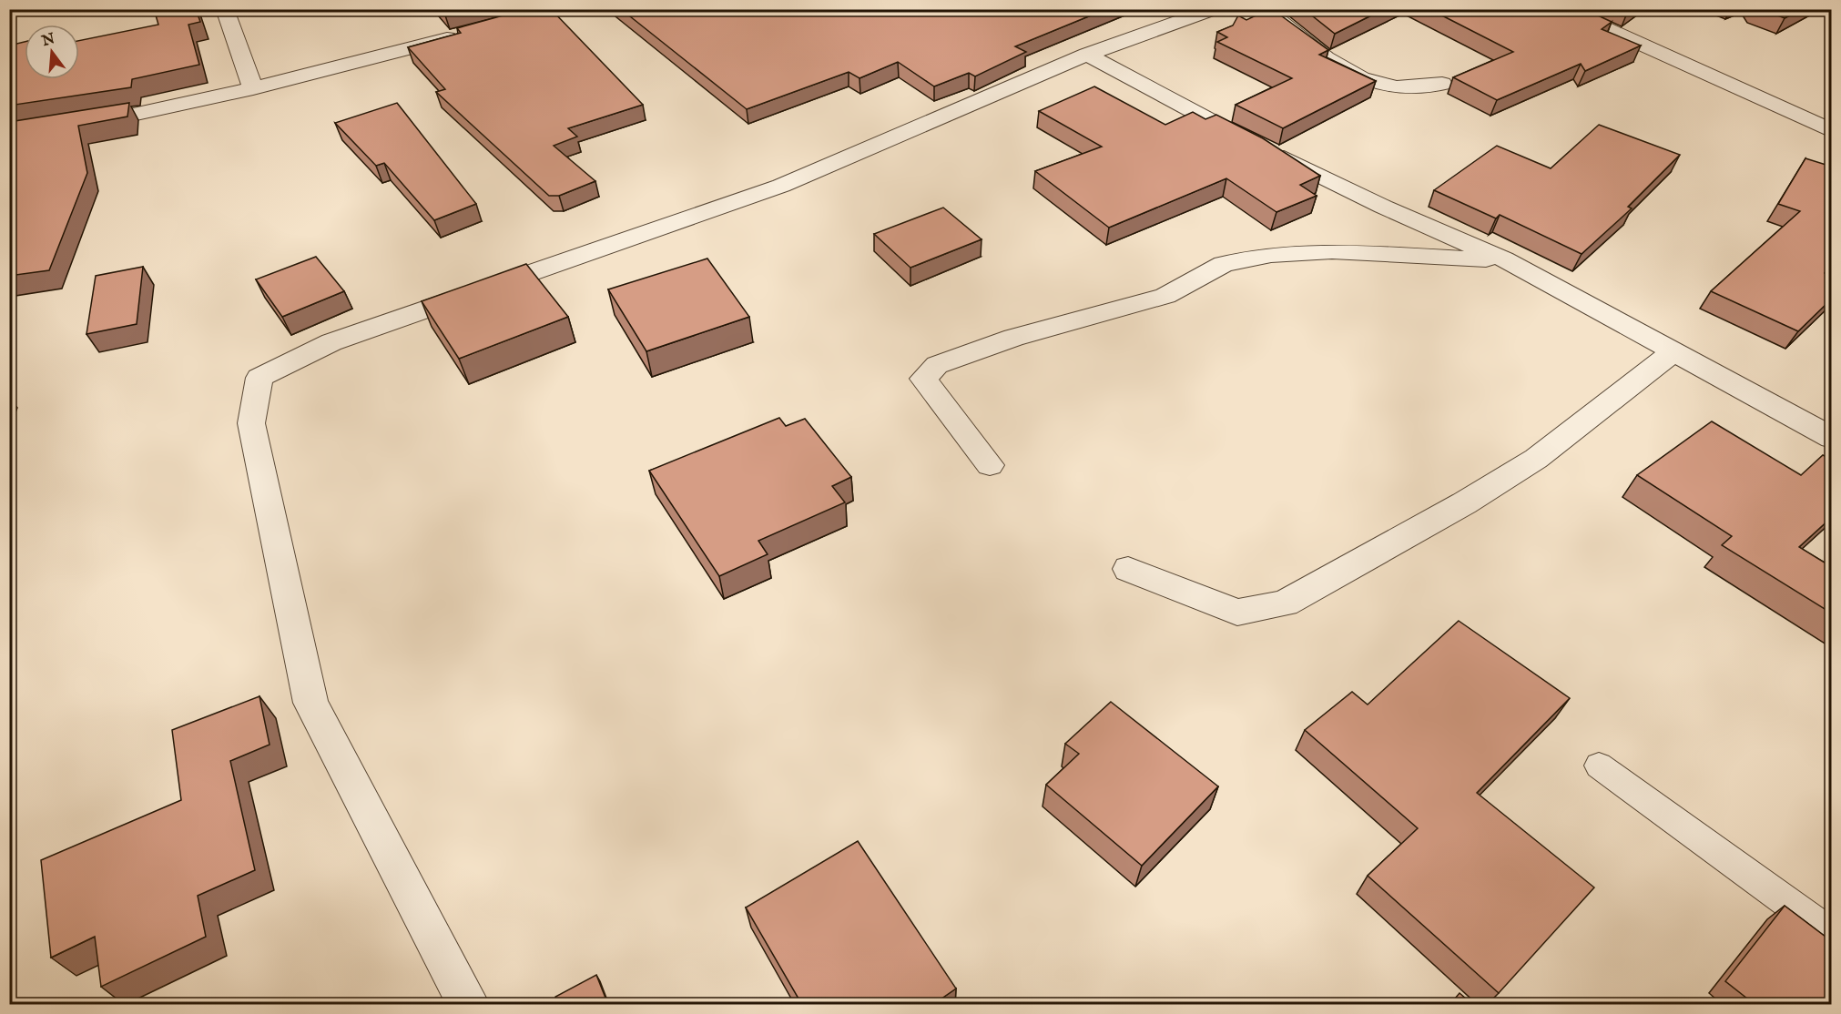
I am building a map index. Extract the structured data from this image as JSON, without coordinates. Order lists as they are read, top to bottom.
{
  "north": "top"
}
